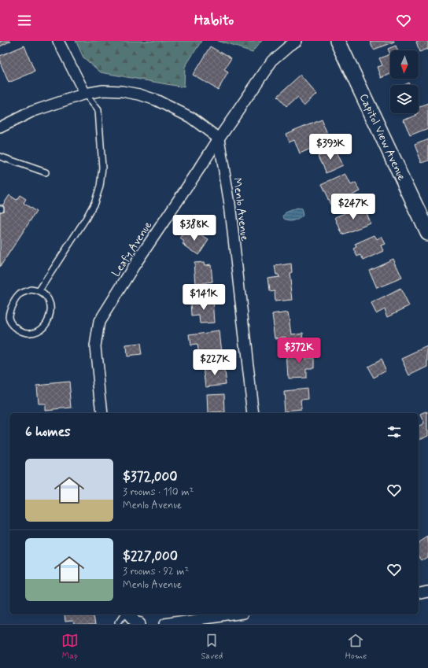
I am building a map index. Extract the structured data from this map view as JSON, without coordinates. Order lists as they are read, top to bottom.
{
  "streets": {
    "main road": ["Capitol View Avenue"],
    "street": ["Menlo Avenue", "Leafy Avenue"]
  },
  "crossings": [
    ["Menlo Avenue", "Leafy Avenue"]
  ],
  "north": "bottom",
  "page": {
    "header": "Habito",
    "price": [
      "$393K",
      "$247K",
      "$388K",
      "$141K",
      "$372K",
      "$227K"
    ],
    "heading": "6 homes",
    "list": [
      {
        "name": "$372,000",
        "note": "3 rooms · 110 m² · Menlo Avenue"
      },
      {
        "name": "$227,000",
        "note": "3 rooms · 92 m² · Menlo Avenue"
      }
    ],
    "tabs": ["Map", "Saved", "Home"]
  }
}
